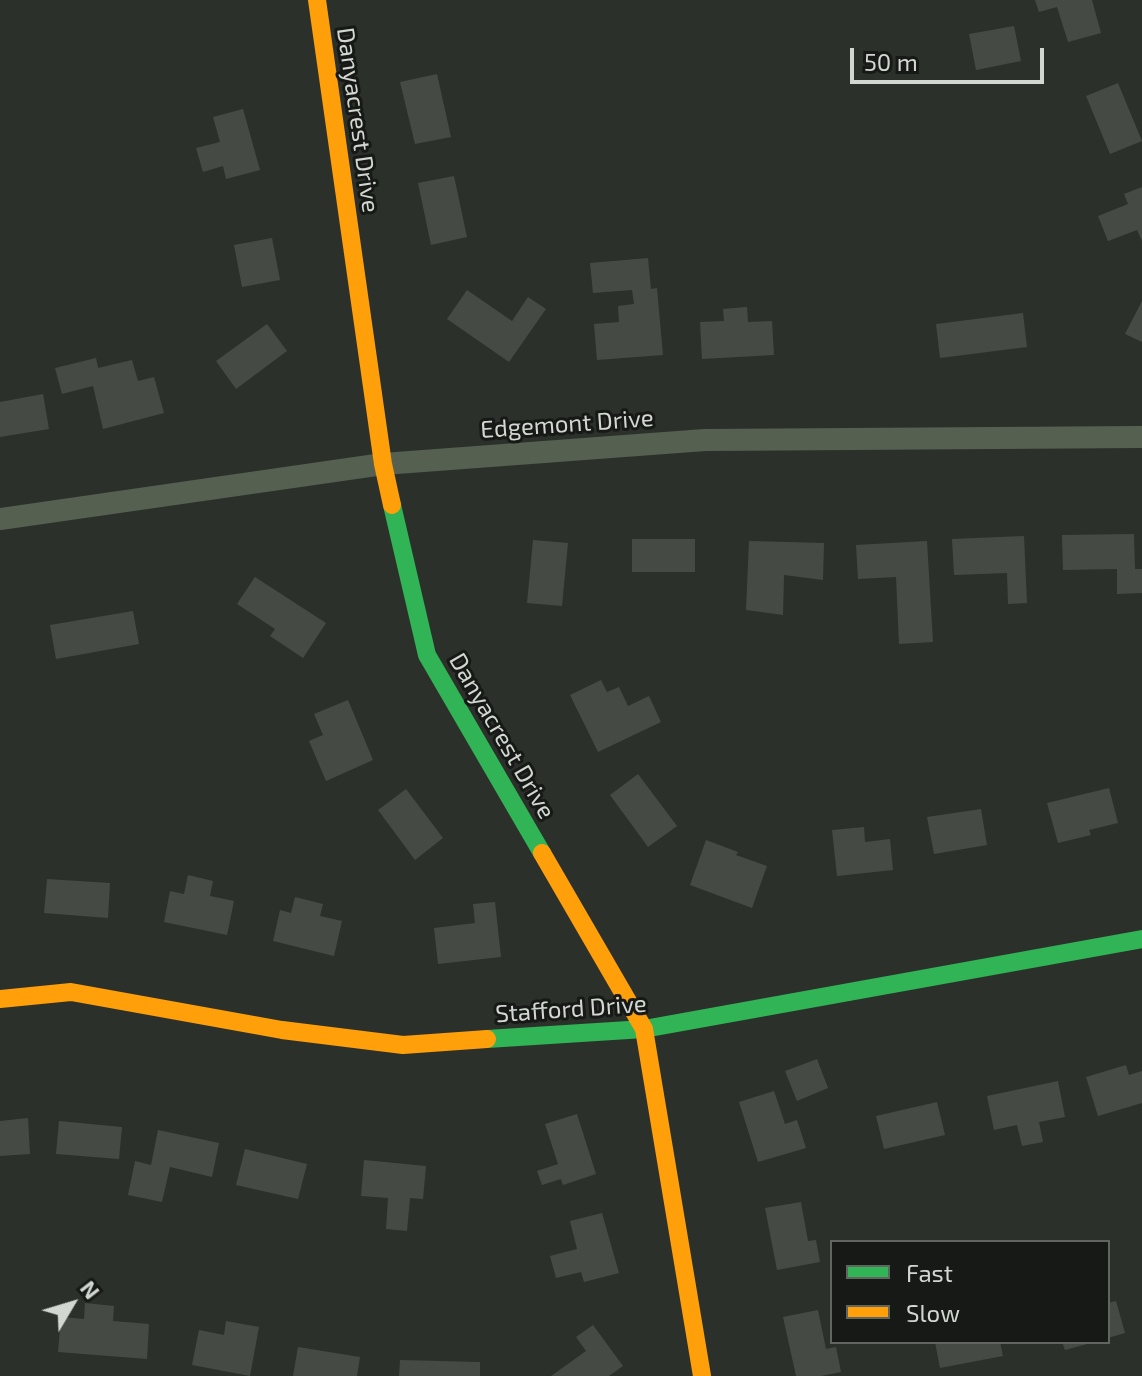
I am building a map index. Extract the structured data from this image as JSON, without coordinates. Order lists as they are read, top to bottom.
{
  "streets": {
    "street": ["Danyacrest Drive", "Edgemont Drive", "Stafford Drive"]
  },
  "crossings": [
    ["Danyacrest Drive", "Edgemont Drive"],
    ["Danyacrest Drive", "Stafford Drive"]
  ],
  "legend": ["Fast", "Slow"],
  "scale_bar": "50 m",
  "north": "top right"
}
